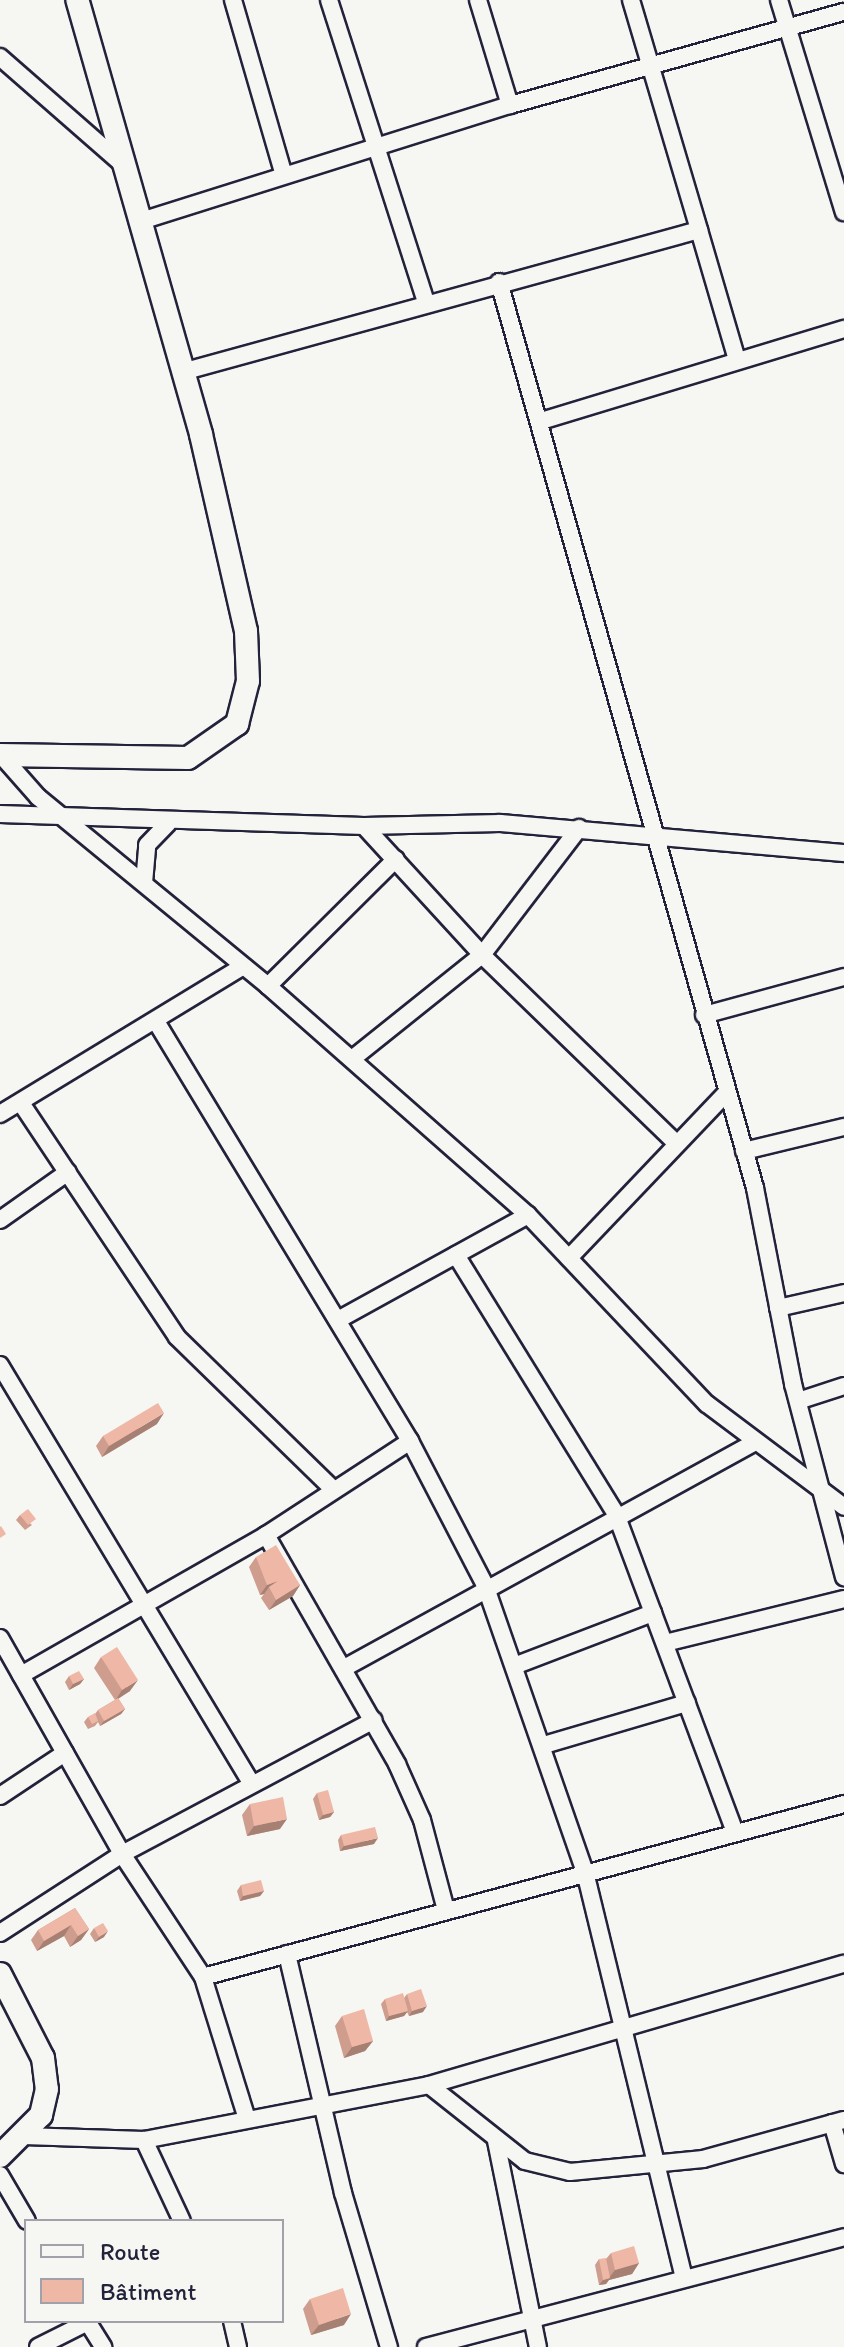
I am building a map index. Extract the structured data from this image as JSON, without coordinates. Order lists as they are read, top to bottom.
{
  "legend": ["Route", "Bâtiment"]
}
